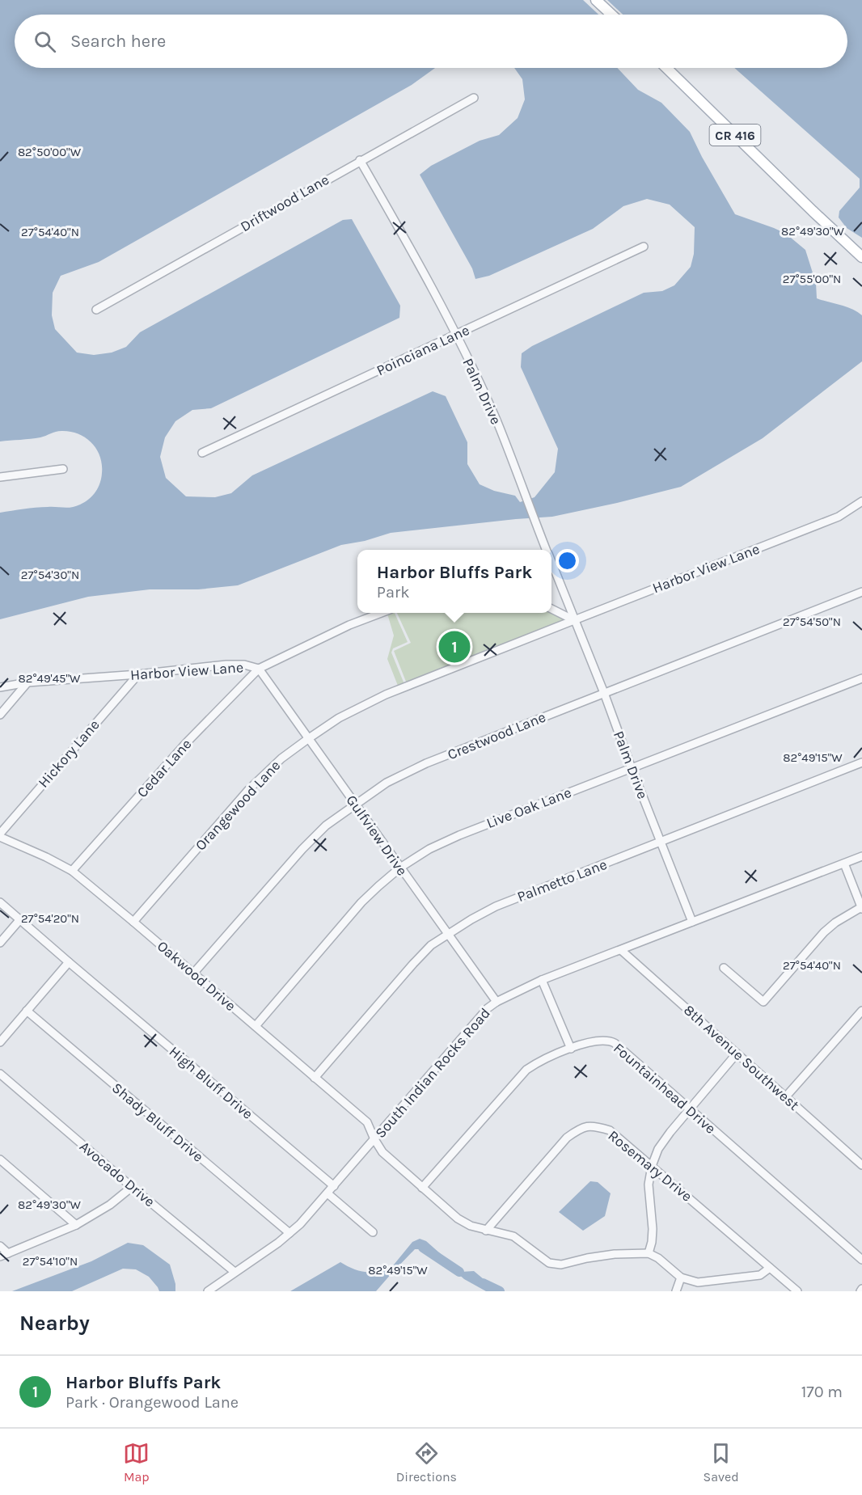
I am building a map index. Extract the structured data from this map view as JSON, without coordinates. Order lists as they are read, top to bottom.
{
  "streets": {
    "main road": ["CR 416"],
    "street": [
      "Driftwood Lane",
      "Poinciana Lane",
      "Palm Drive",
      "Harbor View Lane",
      "Crestwood Lane",
      "Hickory Lane",
      "Cedar Lane",
      "Orangewood Lane",
      "Live Oak Lane",
      "Gulfview Drive",
      "Palmetto Lane",
      "Oakwood Drive",
      "8th Avenue Southwest",
      "South Indian Rocks Road",
      "High Bluff Drive",
      "Fountainhead Drive",
      "Shady Bluff Drive",
      "Rosemary Drive",
      "Avocado Drive"
    ]
  },
  "crossings": [
    ["Driftwood Lane", "Palm Drive"],
    ["Poinciana Lane", "Palm Drive"],
    ["Palm Drive", "Harbor View Lane"],
    ["Palm Drive", "Crestwood Lane"],
    ["Palm Drive", "Orangewood Lane"],
    ["Palm Drive", "Live Oak Lane"],
    ["Palm Drive", "Palmetto Lane"],
    ["Palm Drive", "South Indian Rocks Road"],
    ["Harbor View Lane", "Hickory Lane"],
    ["Harbor View Lane", "Cedar Lane"],
    ["Harbor View Lane", "Orangewood Lane"],
    ["Harbor View Lane", "Gulfview Drive"],
    ["Crestwood Lane", "Gulfview Drive"],
    ["Crestwood Lane", "Oakwood Drive"],
    ["Hickory Lane", "Oakwood Drive"],
    ["Cedar Lane", "Gulfview Drive"],
    ["Cedar Lane", "Oakwood Drive"],
    ["Orangewood Lane", "Gulfview Drive"],
    ["Orangewood Lane", "Oakwood Drive"],
    ["Live Oak Lane", "Gulfview Drive"],
    ["Live Oak Lane", "Oakwood Drive"],
    ["Gulfview Drive", "Palmetto Lane"],
    ["Gulfview Drive", "South Indian Rocks Road"],
    ["Palmetto Lane", "Oakwood Drive"],
    ["Oakwood Drive", "South Indian Rocks Road"],
    ["Oakwood Drive", "Fountainhead Drive"],
    ["Oakwood Drive", "Rosemary Drive"],
    ["8th Avenue Southwest", "South Indian Rocks Road"],
    ["South Indian Rocks Road", "High Bluff Drive"],
    ["South Indian Rocks Road", "Shady Bluff Drive"],
    ["South Indian Rocks Road", "Avocado Drive"]
  ],
  "page": {
    "search": "Search here",
    "popup": ["Harbor Bluffs Park", "Park"],
    "pins": "1",
    "heading": "Nearby",
    "list": [
      {
        "mark": "1",
        "name": "Harbor Bluffs Park",
        "note": "Park · Orangewood Lane",
        "value": "170 m"
      }
    ],
    "nav": ["Map", "Directions", "Saved"]
  },
  "coordinates": [
    "82°50'00\"W",
    "82°49'30\"W",
    "27°54'40\"N",
    "27°55'00\"N",
    "27°54'30\"N",
    "27°54'50\"N",
    "82°49'45\"W",
    "82°49'15\"W",
    "27°54'20\"N",
    "27°54'10\"N"
  ]
}
